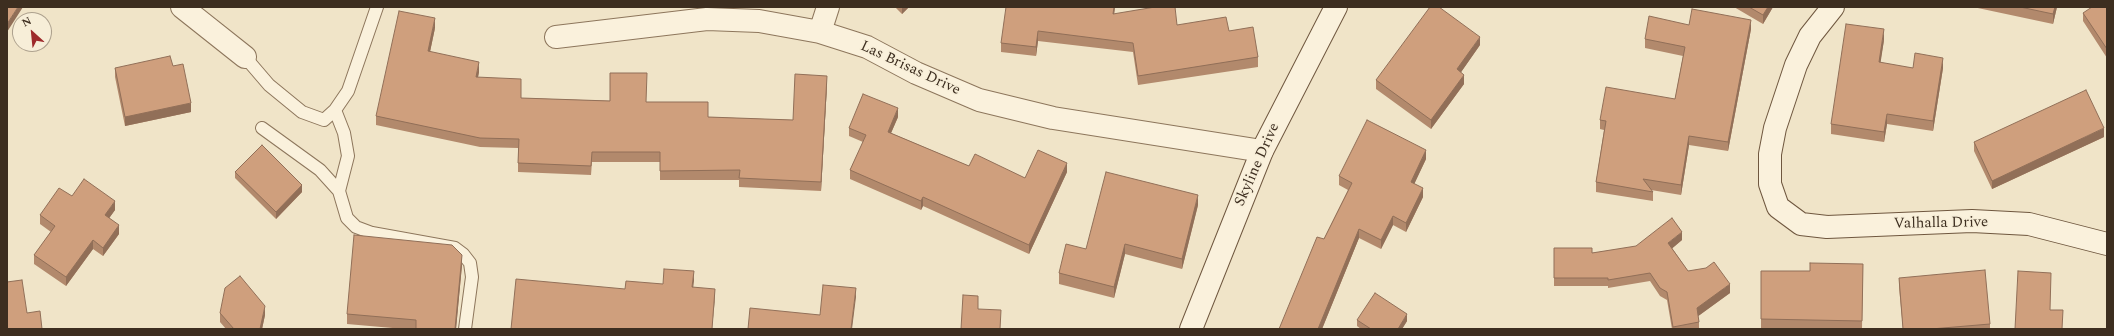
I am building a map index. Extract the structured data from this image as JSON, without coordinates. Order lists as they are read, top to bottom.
{
  "streets": {
    "street": ["Las Brisas Drive", "Skyline Drive", "Valhalla Drive"]
  },
  "crossings": [
    ["Las Brisas Drive", "Skyline Drive"]
  ],
  "north": "top left"
}
